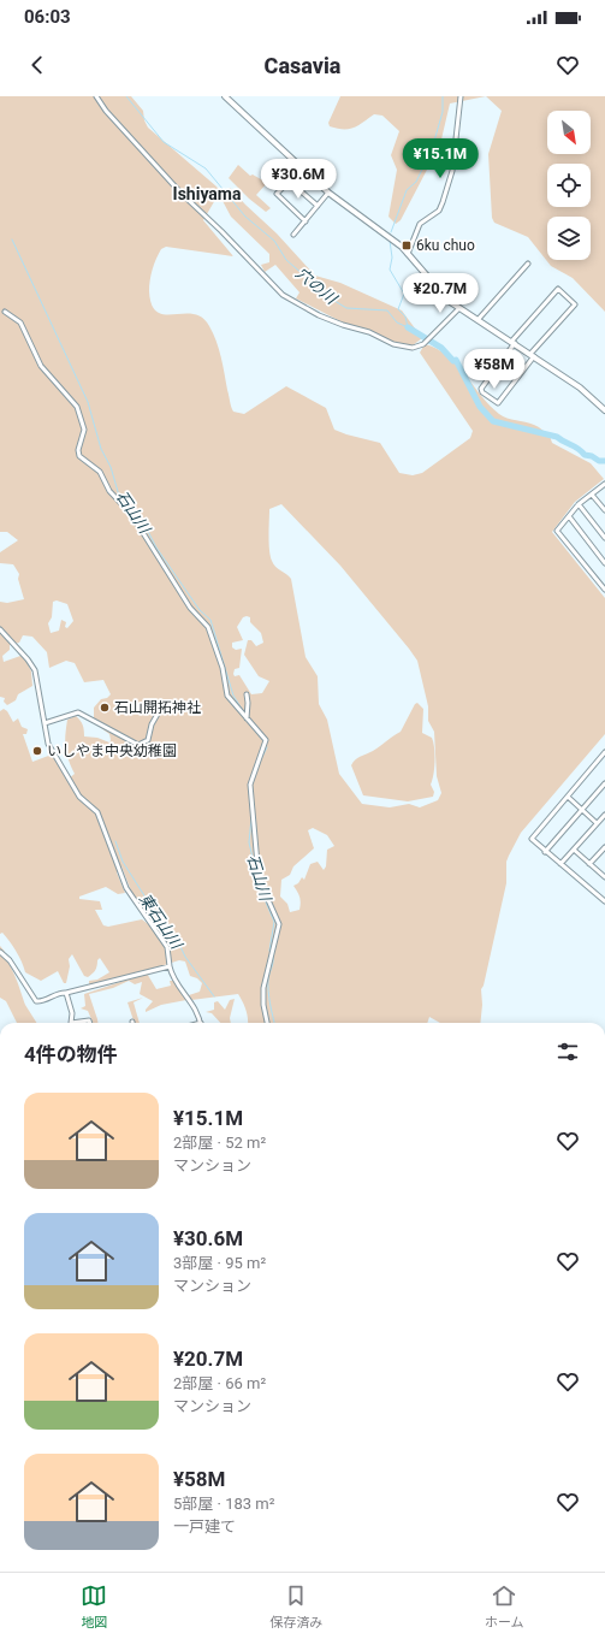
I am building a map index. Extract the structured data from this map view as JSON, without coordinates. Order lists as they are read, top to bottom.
{
  "districts": ["Ishiyama"],
  "water": ["穴の川", "石山川", "東石山川"],
  "places": {
    "transit": ["6ku chuo"],
    "other": ["石山開拓神社", "いしやま中央幼稚園"]
  },
  "north": "bottom right",
  "page": {
    "status": "06:03",
    "header": "Casavia",
    "price": [
      "¥15.1M",
      "¥30.6M",
      "¥20.7M",
      "¥58M"
    ],
    "heading": "4件の物件",
    "list": [
      {
        "name": "¥15.1M",
        "note": "2部屋 · 52 m² · マンション"
      },
      {
        "name": "¥30.6M",
        "note": "3部屋 · 95 m² · マンション"
      },
      {
        "name": "¥20.7M",
        "note": "2部屋 · 66 m² · マンション"
      },
      {
        "name": "¥58M",
        "note": "5部屋 · 183 m² · 一戸建て"
      }
    ],
    "tabs": ["地図", "保存済み", "ホーム"]
  }
}
